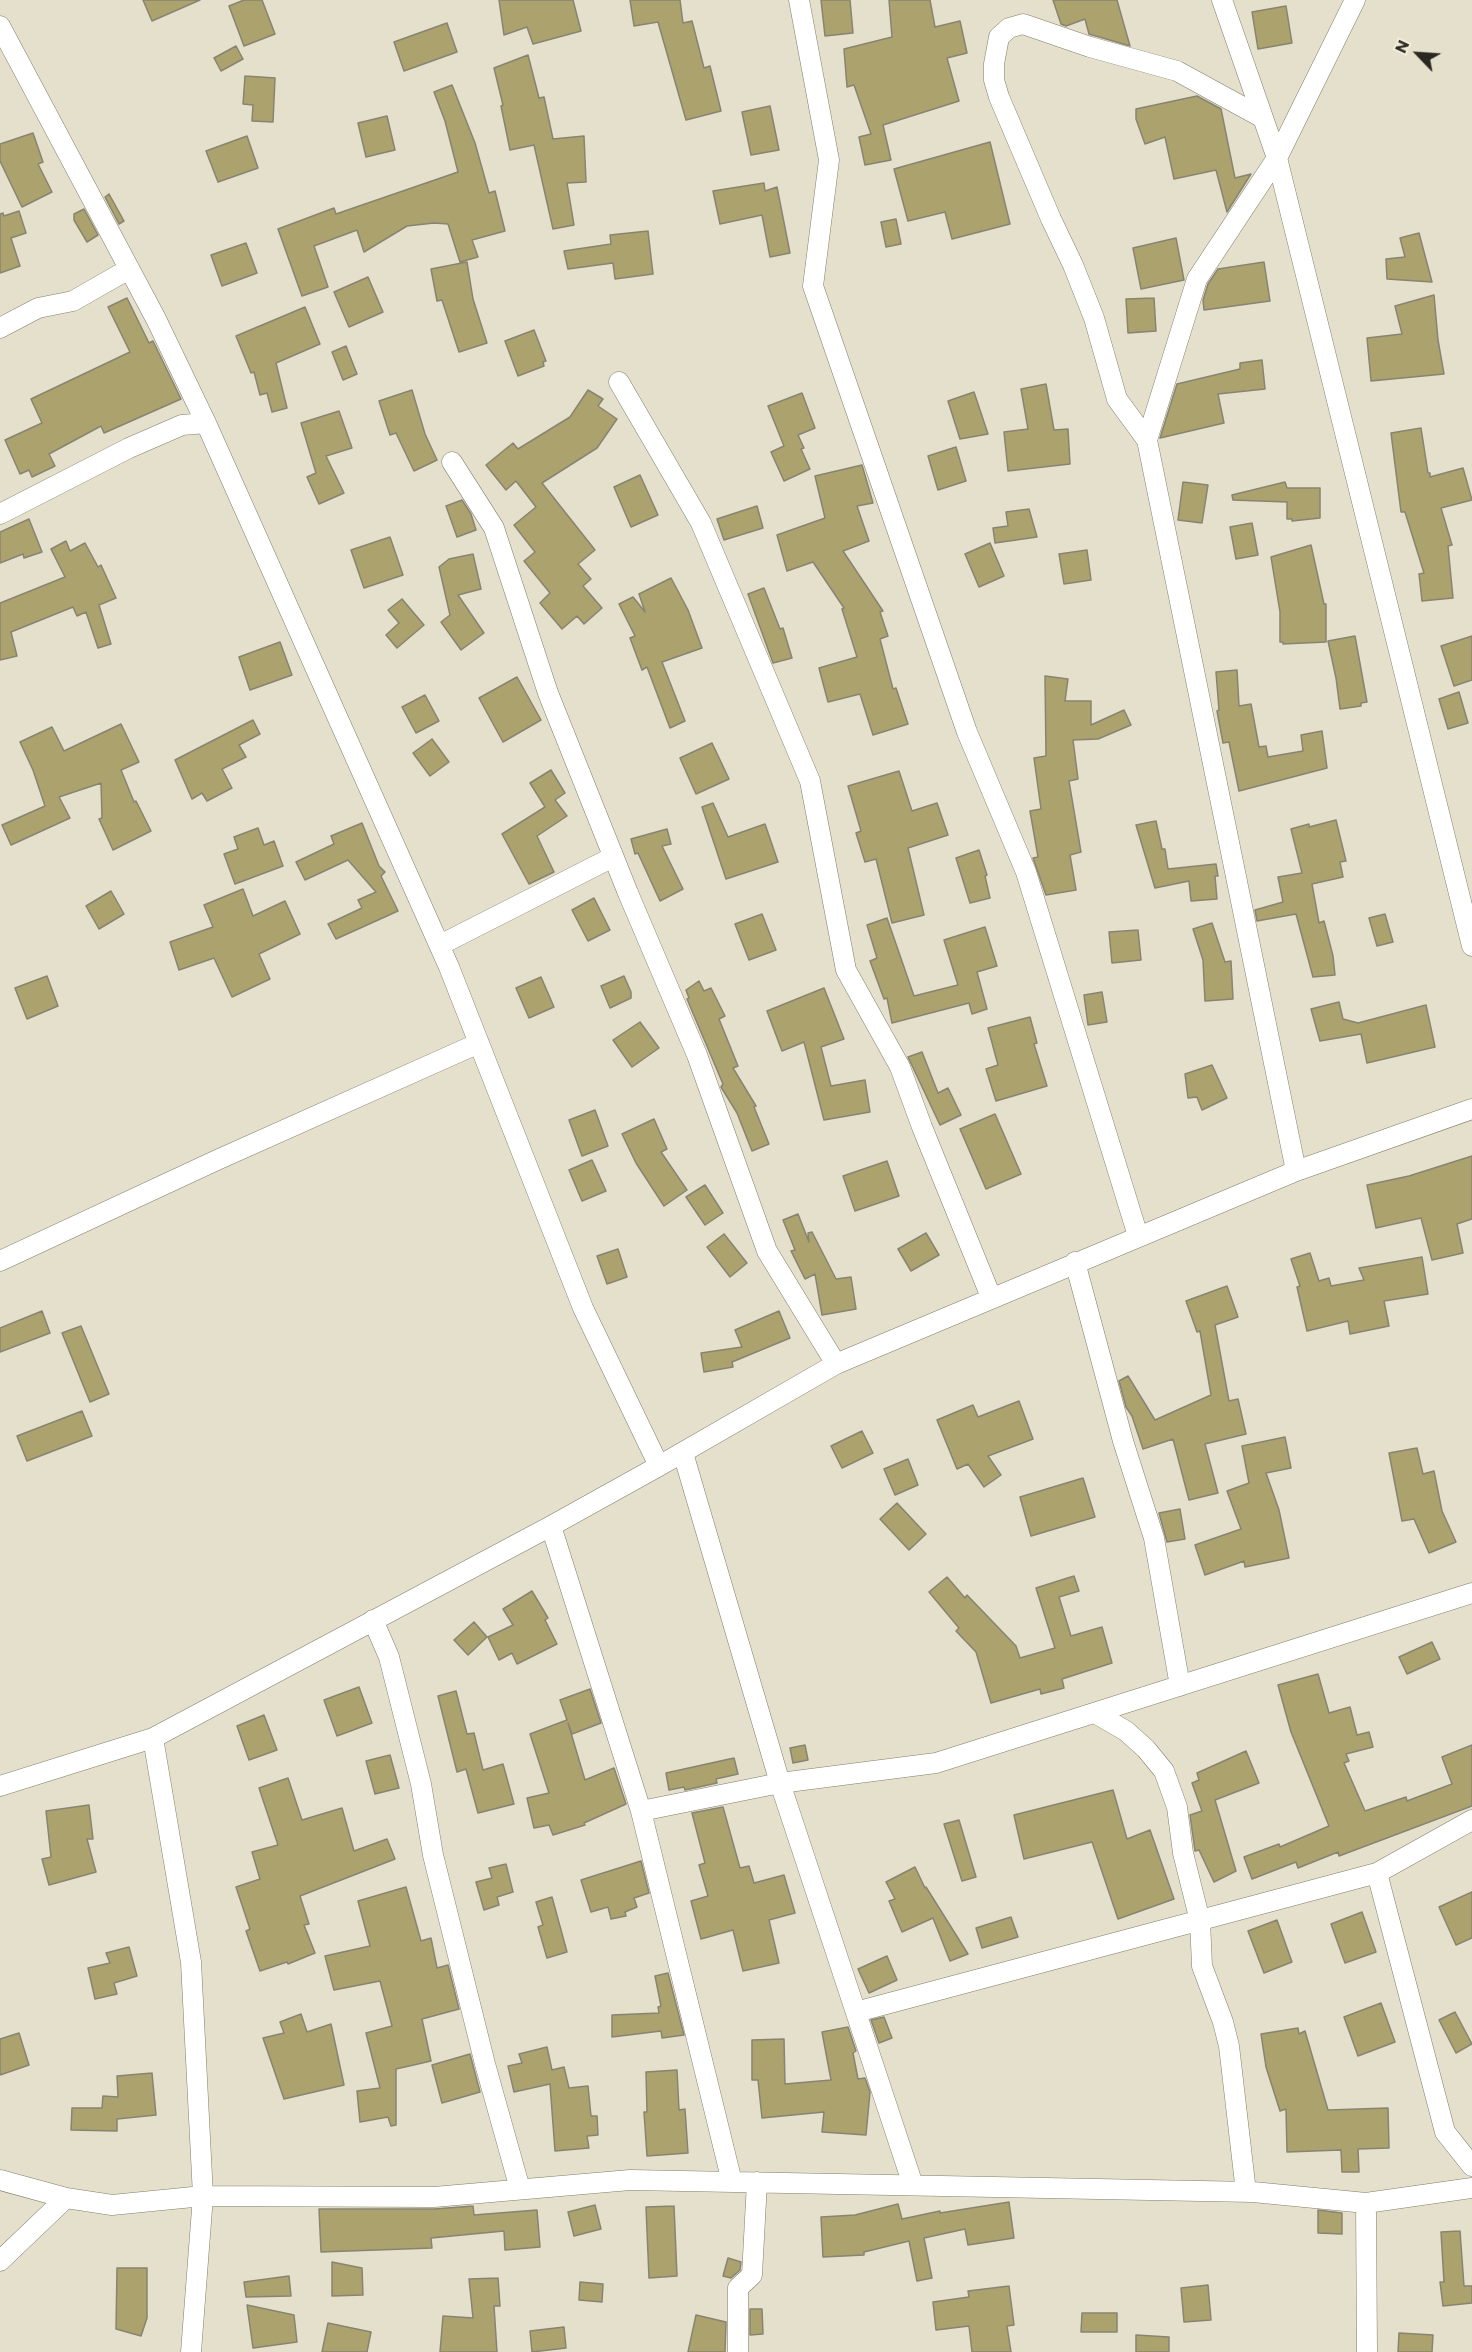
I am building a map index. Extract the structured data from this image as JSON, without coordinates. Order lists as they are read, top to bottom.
{
  "north": "top left"
}
